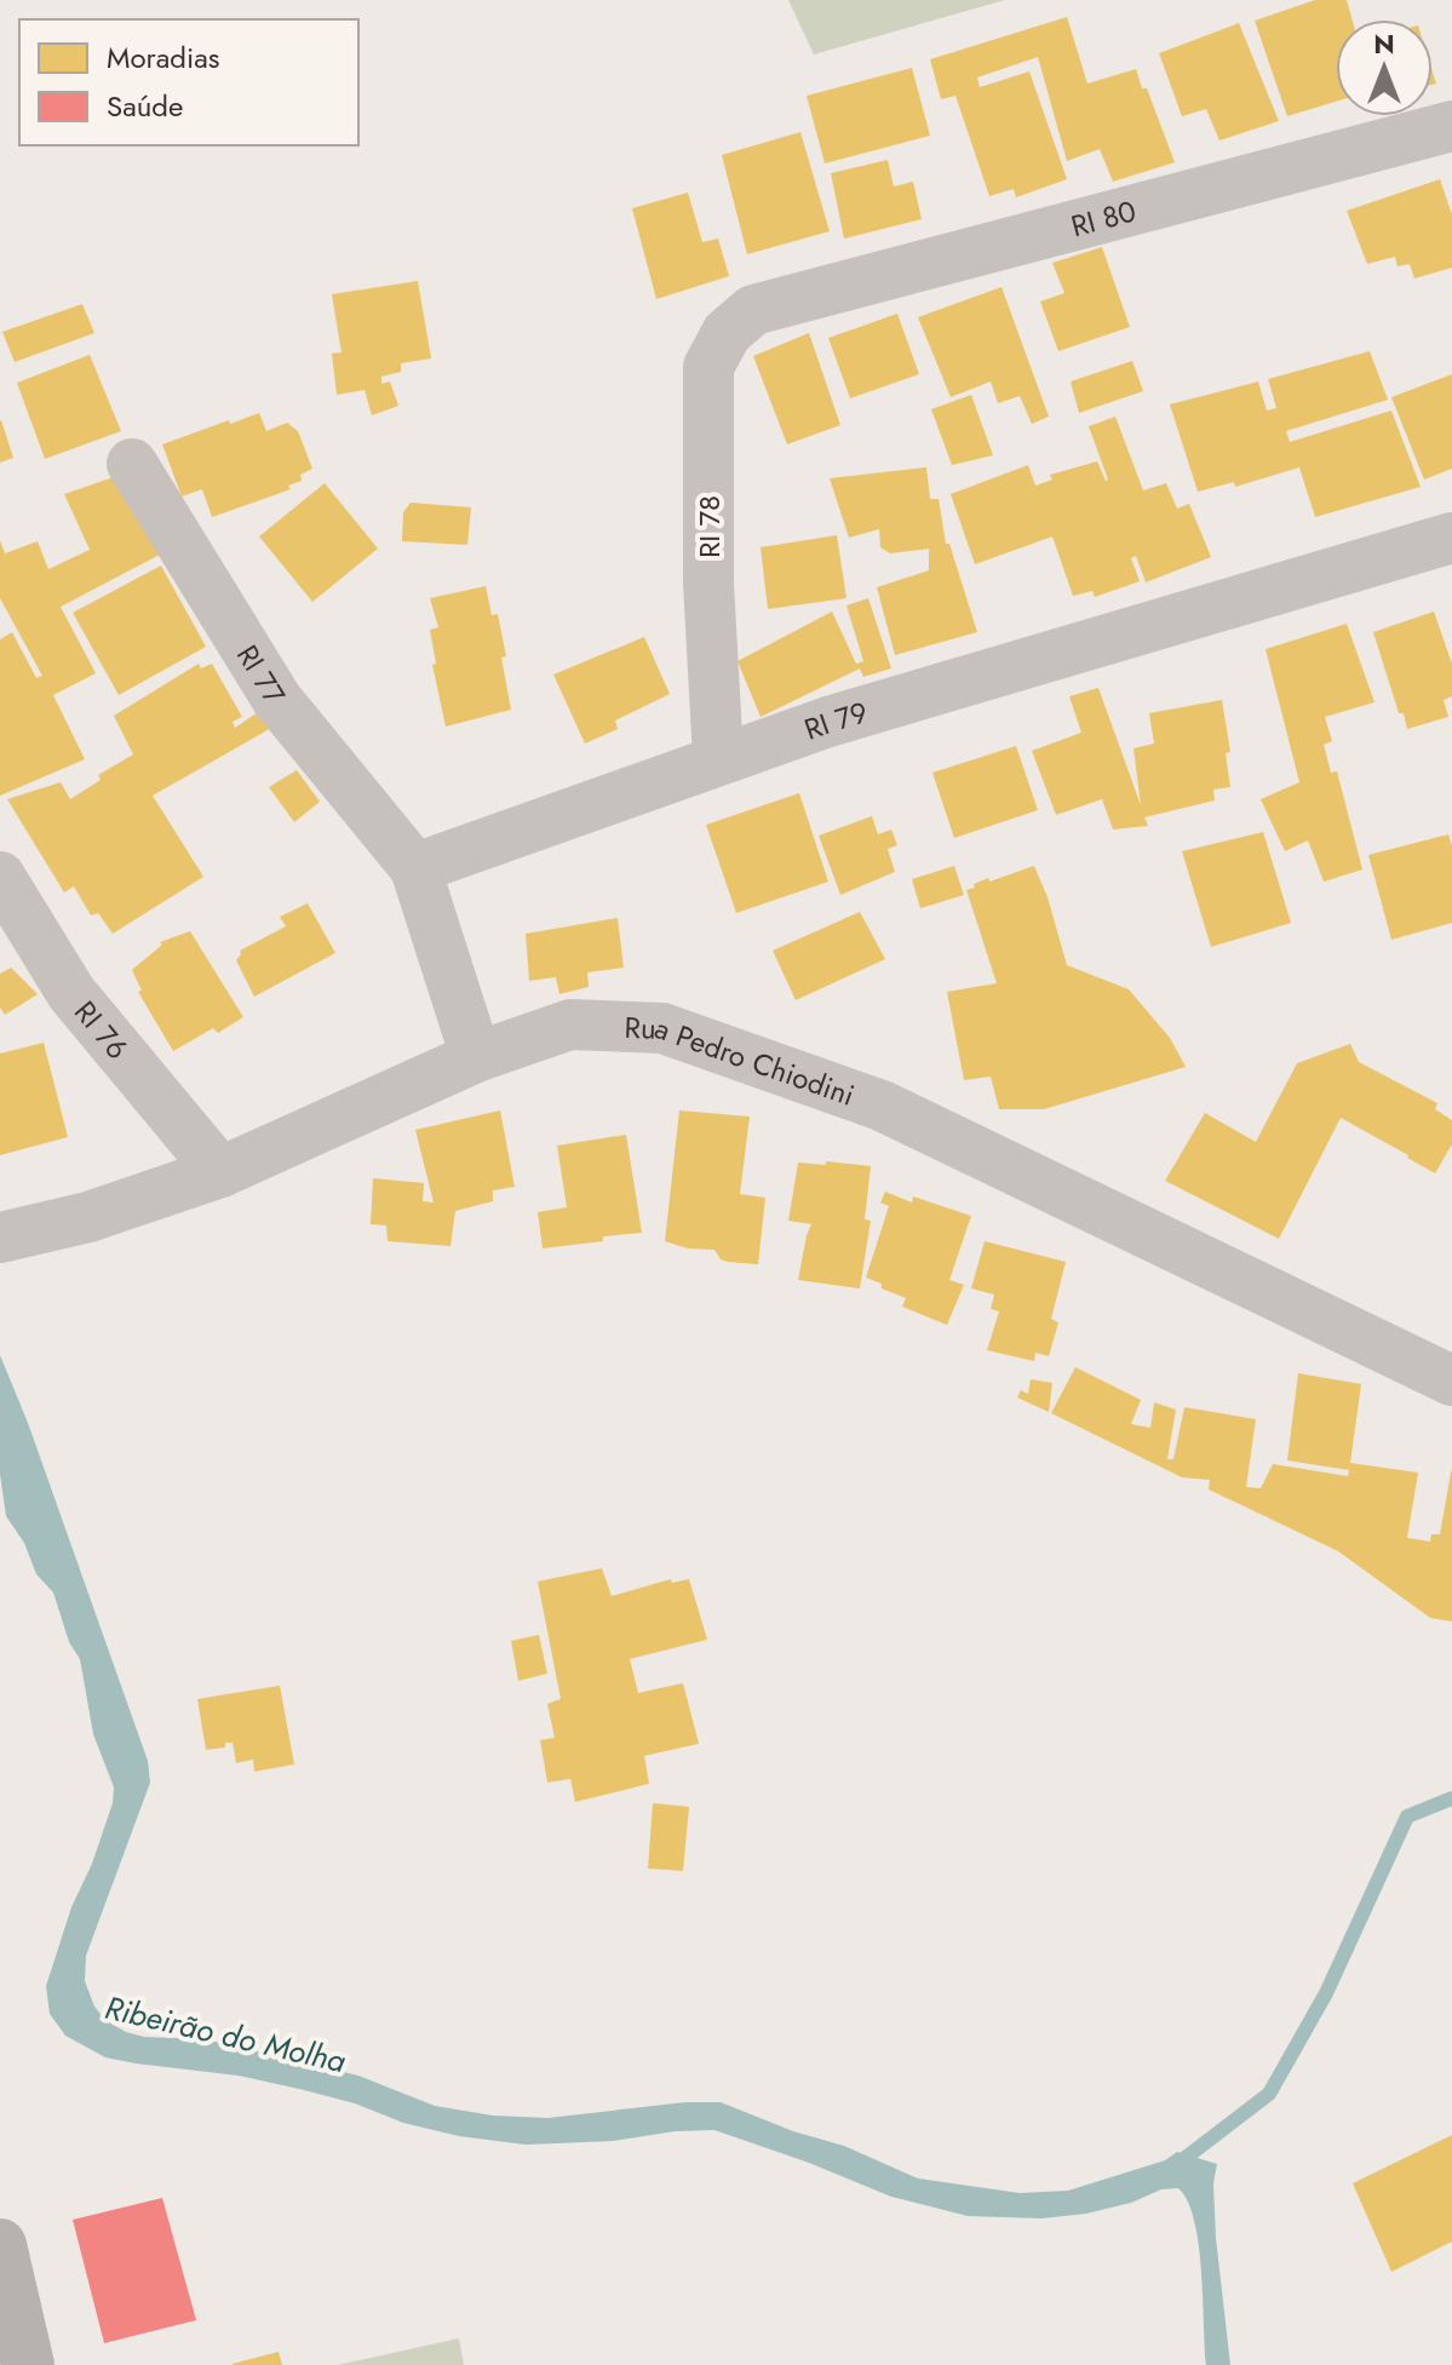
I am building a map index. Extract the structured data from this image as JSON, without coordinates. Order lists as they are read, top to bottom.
{
  "streets": {
    "street": [
      "RI 80",
      "RI 78",
      "RI 77",
      "RI 79",
      "RI 76",
      "Rua Pedro Chiodini"
    ]
  },
  "crossings": [
    ["RI 80", "RI 78"],
    ["RI 78", "RI 79"],
    ["RI 77", "RI 79"],
    ["RI 76", "Rua Pedro Chiodini"]
  ],
  "water": ["Ribeirão do Molha"],
  "legend": ["Moradias", "Saúde"],
  "north": "top"
}
